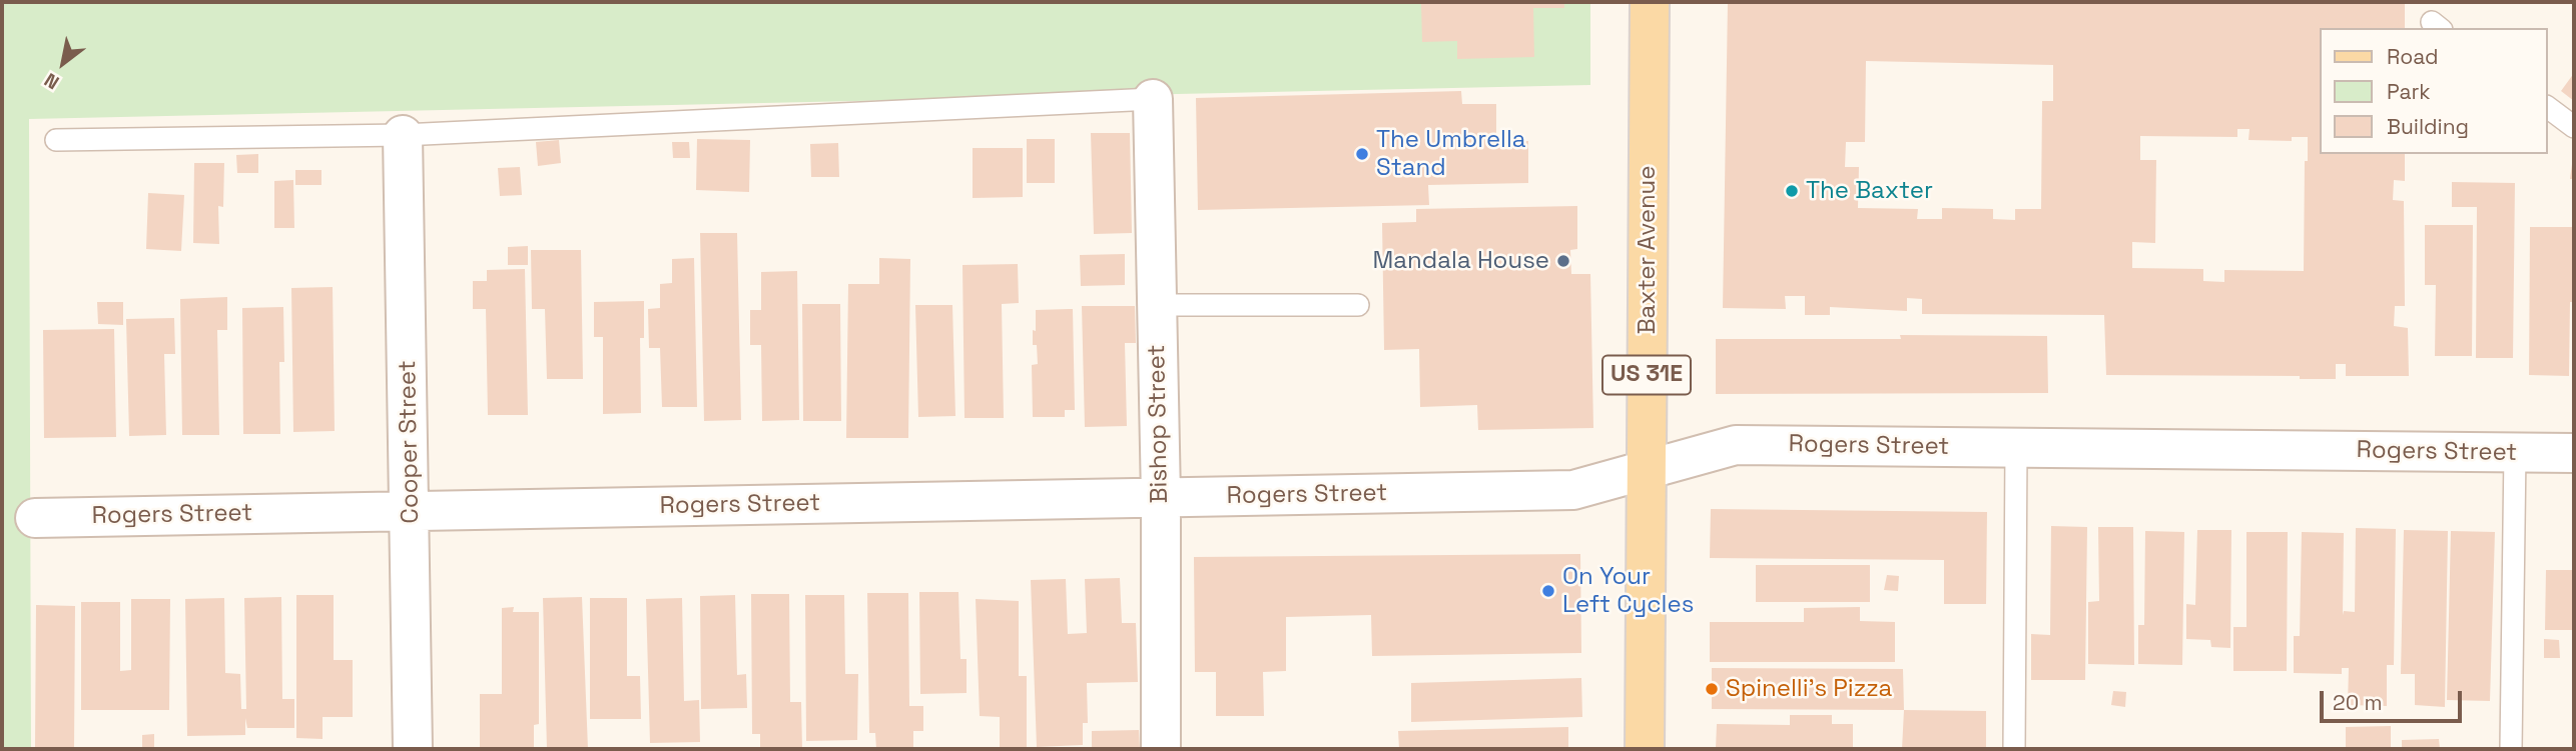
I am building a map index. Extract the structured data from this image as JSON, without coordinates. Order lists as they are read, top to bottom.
{
  "streets": {
    "main road": ["Baxter Avenue", "US 31E"],
    "street": ["Bishop Street", "Cooper Street", "Rogers Street"]
  },
  "crossings": [
    ["Baxter Avenue", "Rogers Street"],
    ["Bishop Street", "Rogers Street"],
    ["Cooper Street", "Rogers Street"]
  ],
  "places": [
    "The Umbrella Stand",
    "The Baxter",
    "Mandala House",
    "On Your Left Cycles",
    "Spinelli's Pizza"
  ],
  "legend": ["Road", "Park", "Building"],
  "scale_bar": "20 m",
  "north": "bottom left"
}
